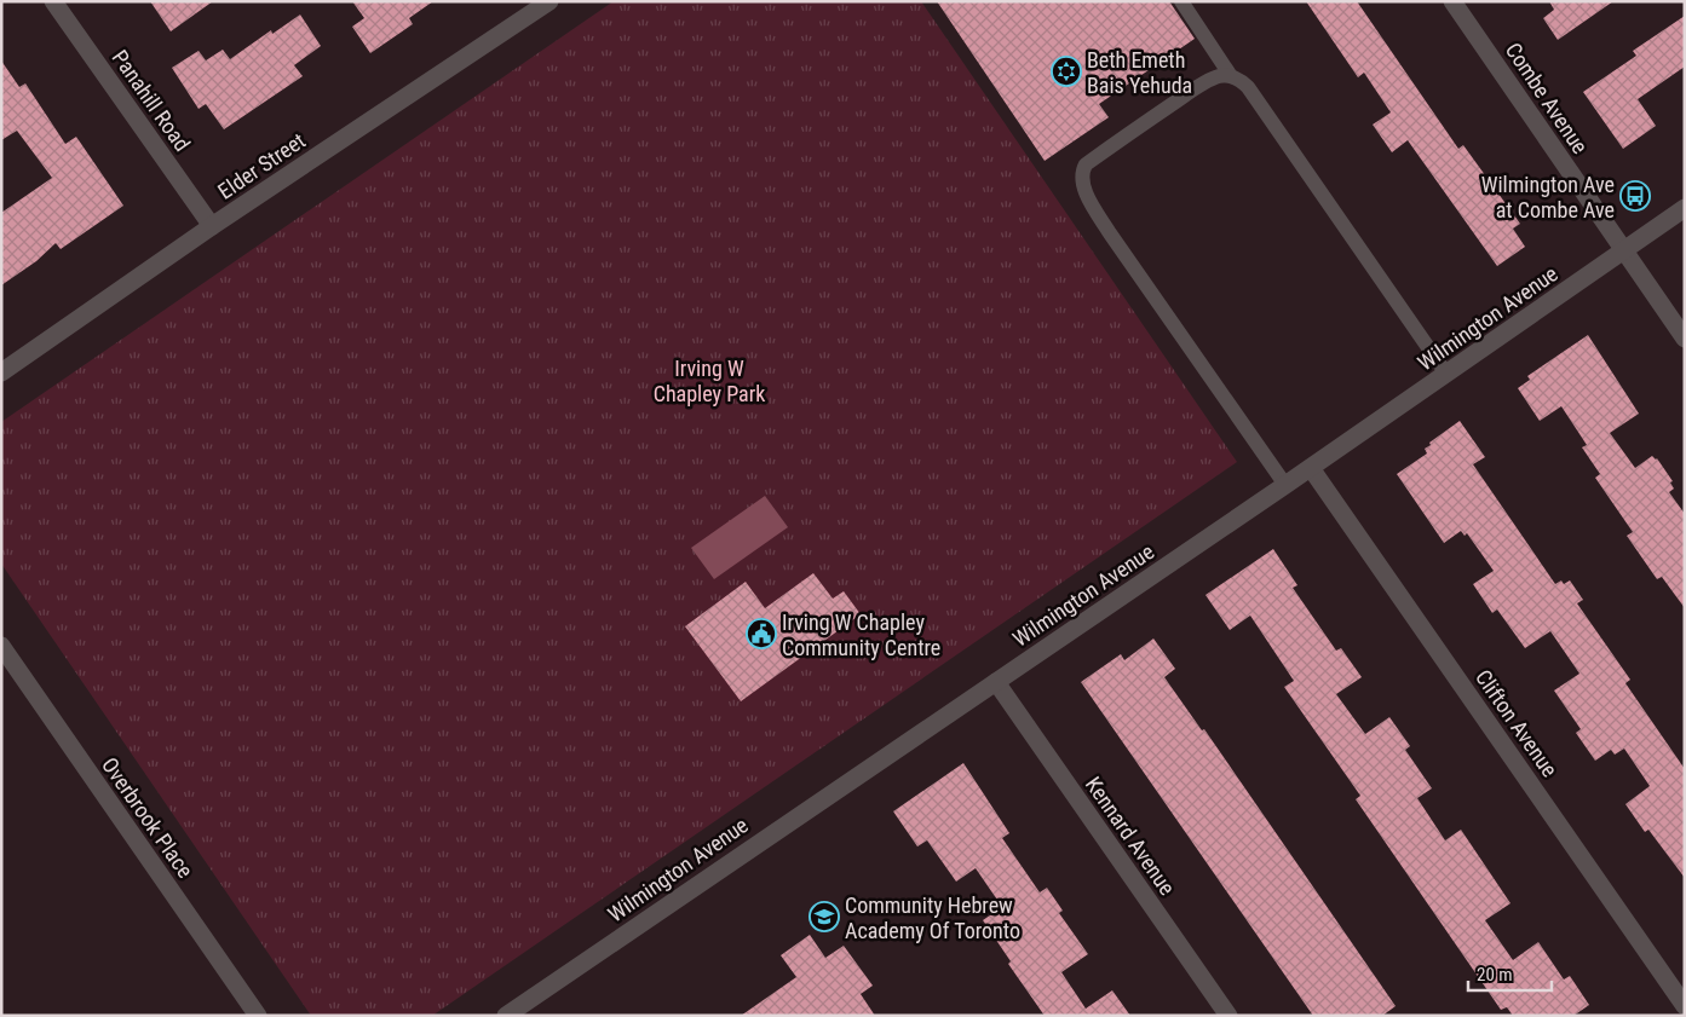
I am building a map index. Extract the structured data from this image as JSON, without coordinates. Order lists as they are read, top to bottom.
{
  "streets": {
    "street": [
      "Combe Avenue",
      "Panahill Road",
      "Elder Street",
      "Wilmington Avenue",
      "Clifton Avenue",
      "Overbrook Place",
      "Kennard Avenue"
    ]
  },
  "crossings": [
    ["Combe Avenue", "Wilmington Avenue"],
    ["Panahill Road", "Elder Street"],
    ["Wilmington Avenue", "Clifton Avenue"],
    ["Wilmington Avenue", "Kennard Avenue"]
  ],
  "parks": ["Irving W Chapley Park"],
  "places": {
    "synagogue": ["Beth Emeth Bais Yehuda"],
    "bus stop": ["Wilmington Ave at Combe Ave"],
    "public building": ["Irving W Chapley Community Centre"],
    "school or university": ["Community Hebrew Academy Of Toronto"]
  },
  "scale_bar": "20 m"
}
